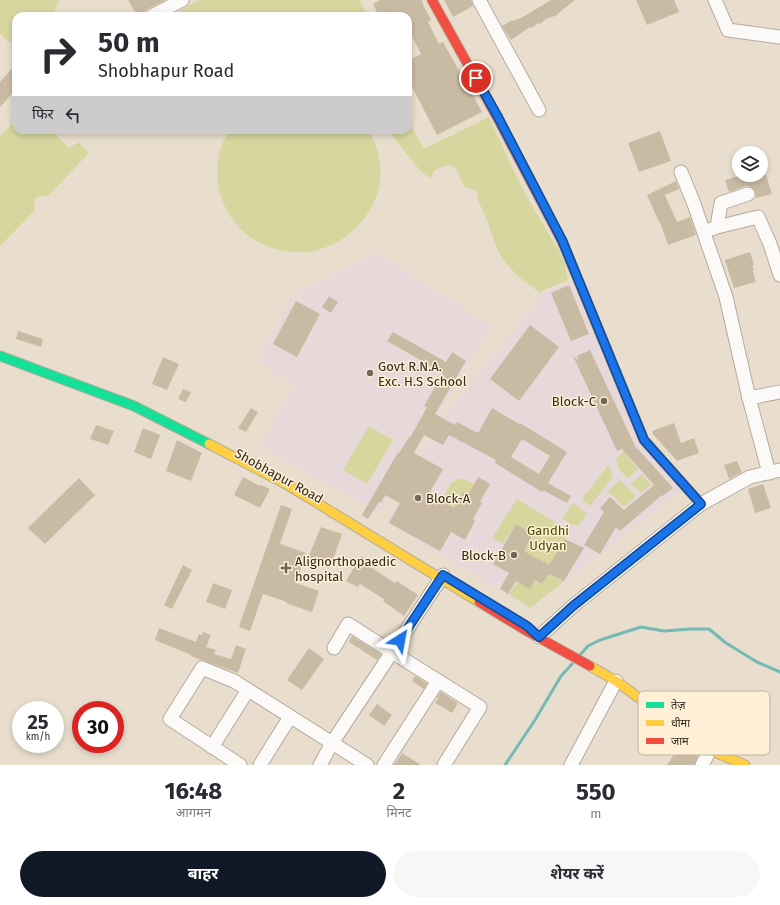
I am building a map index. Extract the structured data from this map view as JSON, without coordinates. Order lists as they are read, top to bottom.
{
  "streets": {
    "main road": ["Shobhapur Road"]
  },
  "parks": ["Gandhi Udyan"],
  "places": {
    "other": [
      "Govt R.N.A. Exc. H.S School",
      "Block-C",
      "Block-A",
      "Block-B"
    ],
    "health": ["Alignorthopaedic hospital"]
  },
  "legend": ["तेज़", "धीमा", "जाम"],
  "page": {
    "turn": ["50 m", "Shobhapur Road"],
    "then": "फिर",
    "speed": "25 km/h",
    "limit": "30",
    "eta": [
      "16:48",
      "आगमन",
      "2",
      "मिनट",
      "550",
      "m"
    ],
    "buttons": ["बाहर", "शेयर करें"]
  }
}
